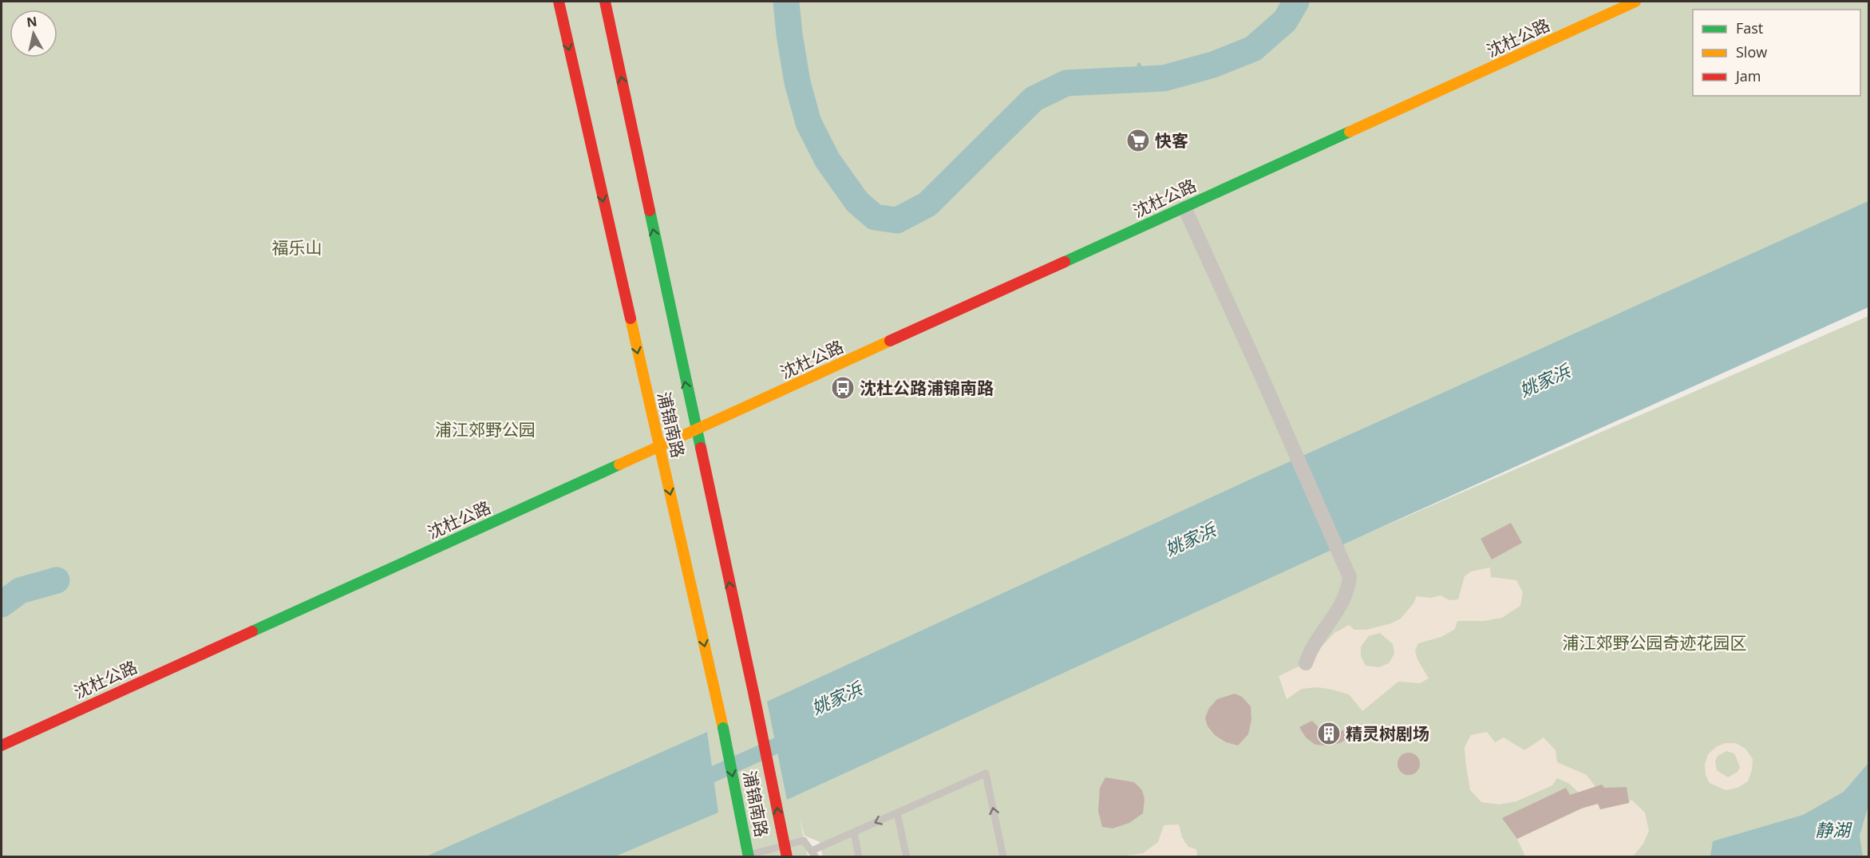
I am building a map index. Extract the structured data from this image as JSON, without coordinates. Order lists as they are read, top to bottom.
{
  "streets": {
    "street": ["沈杜公路", "浦锦南路"]
  },
  "crossings": [
    ["沈杜公路", "浦锦南路"]
  ],
  "water": ["姚家浜", "静湖"],
  "parks": ["福乐山", "浦江郊野公园", "浦江郊野公园奇迹花园区"],
  "places": {
    "supermarket": ["快客"],
    "bus stop": ["沈杜公路浦锦南路"],
    "building": ["精灵树剧场"]
  },
  "legend": ["Fast", "Slow", "Jam"],
  "north": "top"
}
